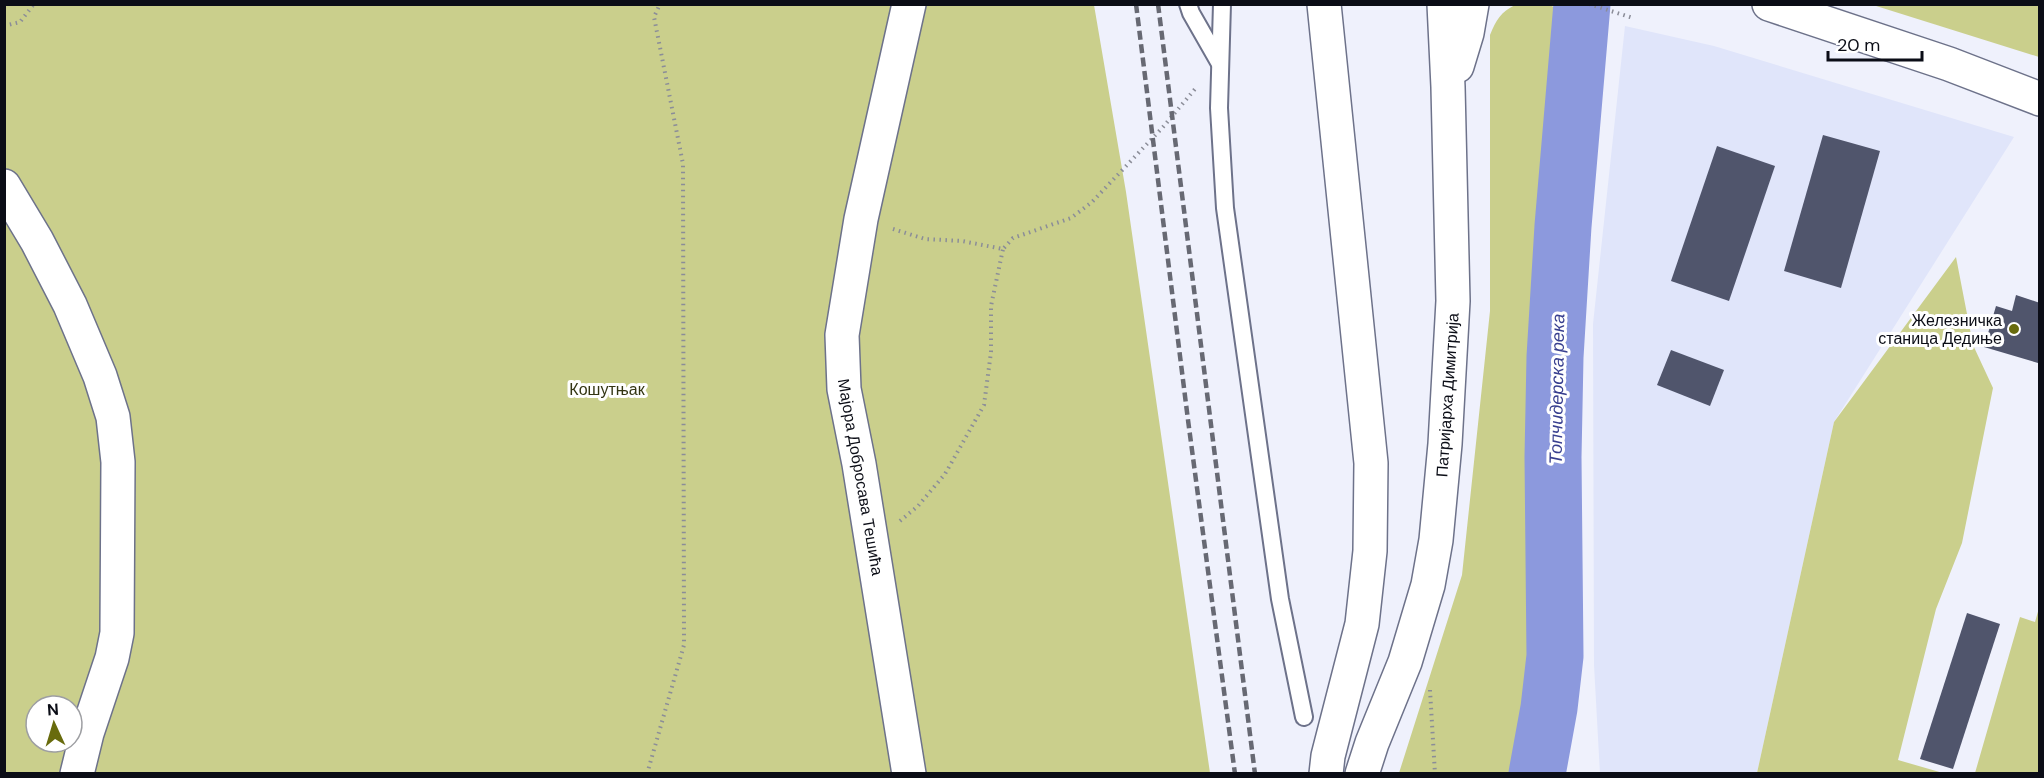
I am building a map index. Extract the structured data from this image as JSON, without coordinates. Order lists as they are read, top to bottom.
{
  "streets": {
    "main road": ["Патријарха Димитрија", "Мајора Добросава Тешића"]
  },
  "water": ["Топчидерска река"],
  "parks": ["Кошутњак"],
  "places": ["Железничка станица Дедиње"],
  "scale_bar": "20 m",
  "north": "top"
}
